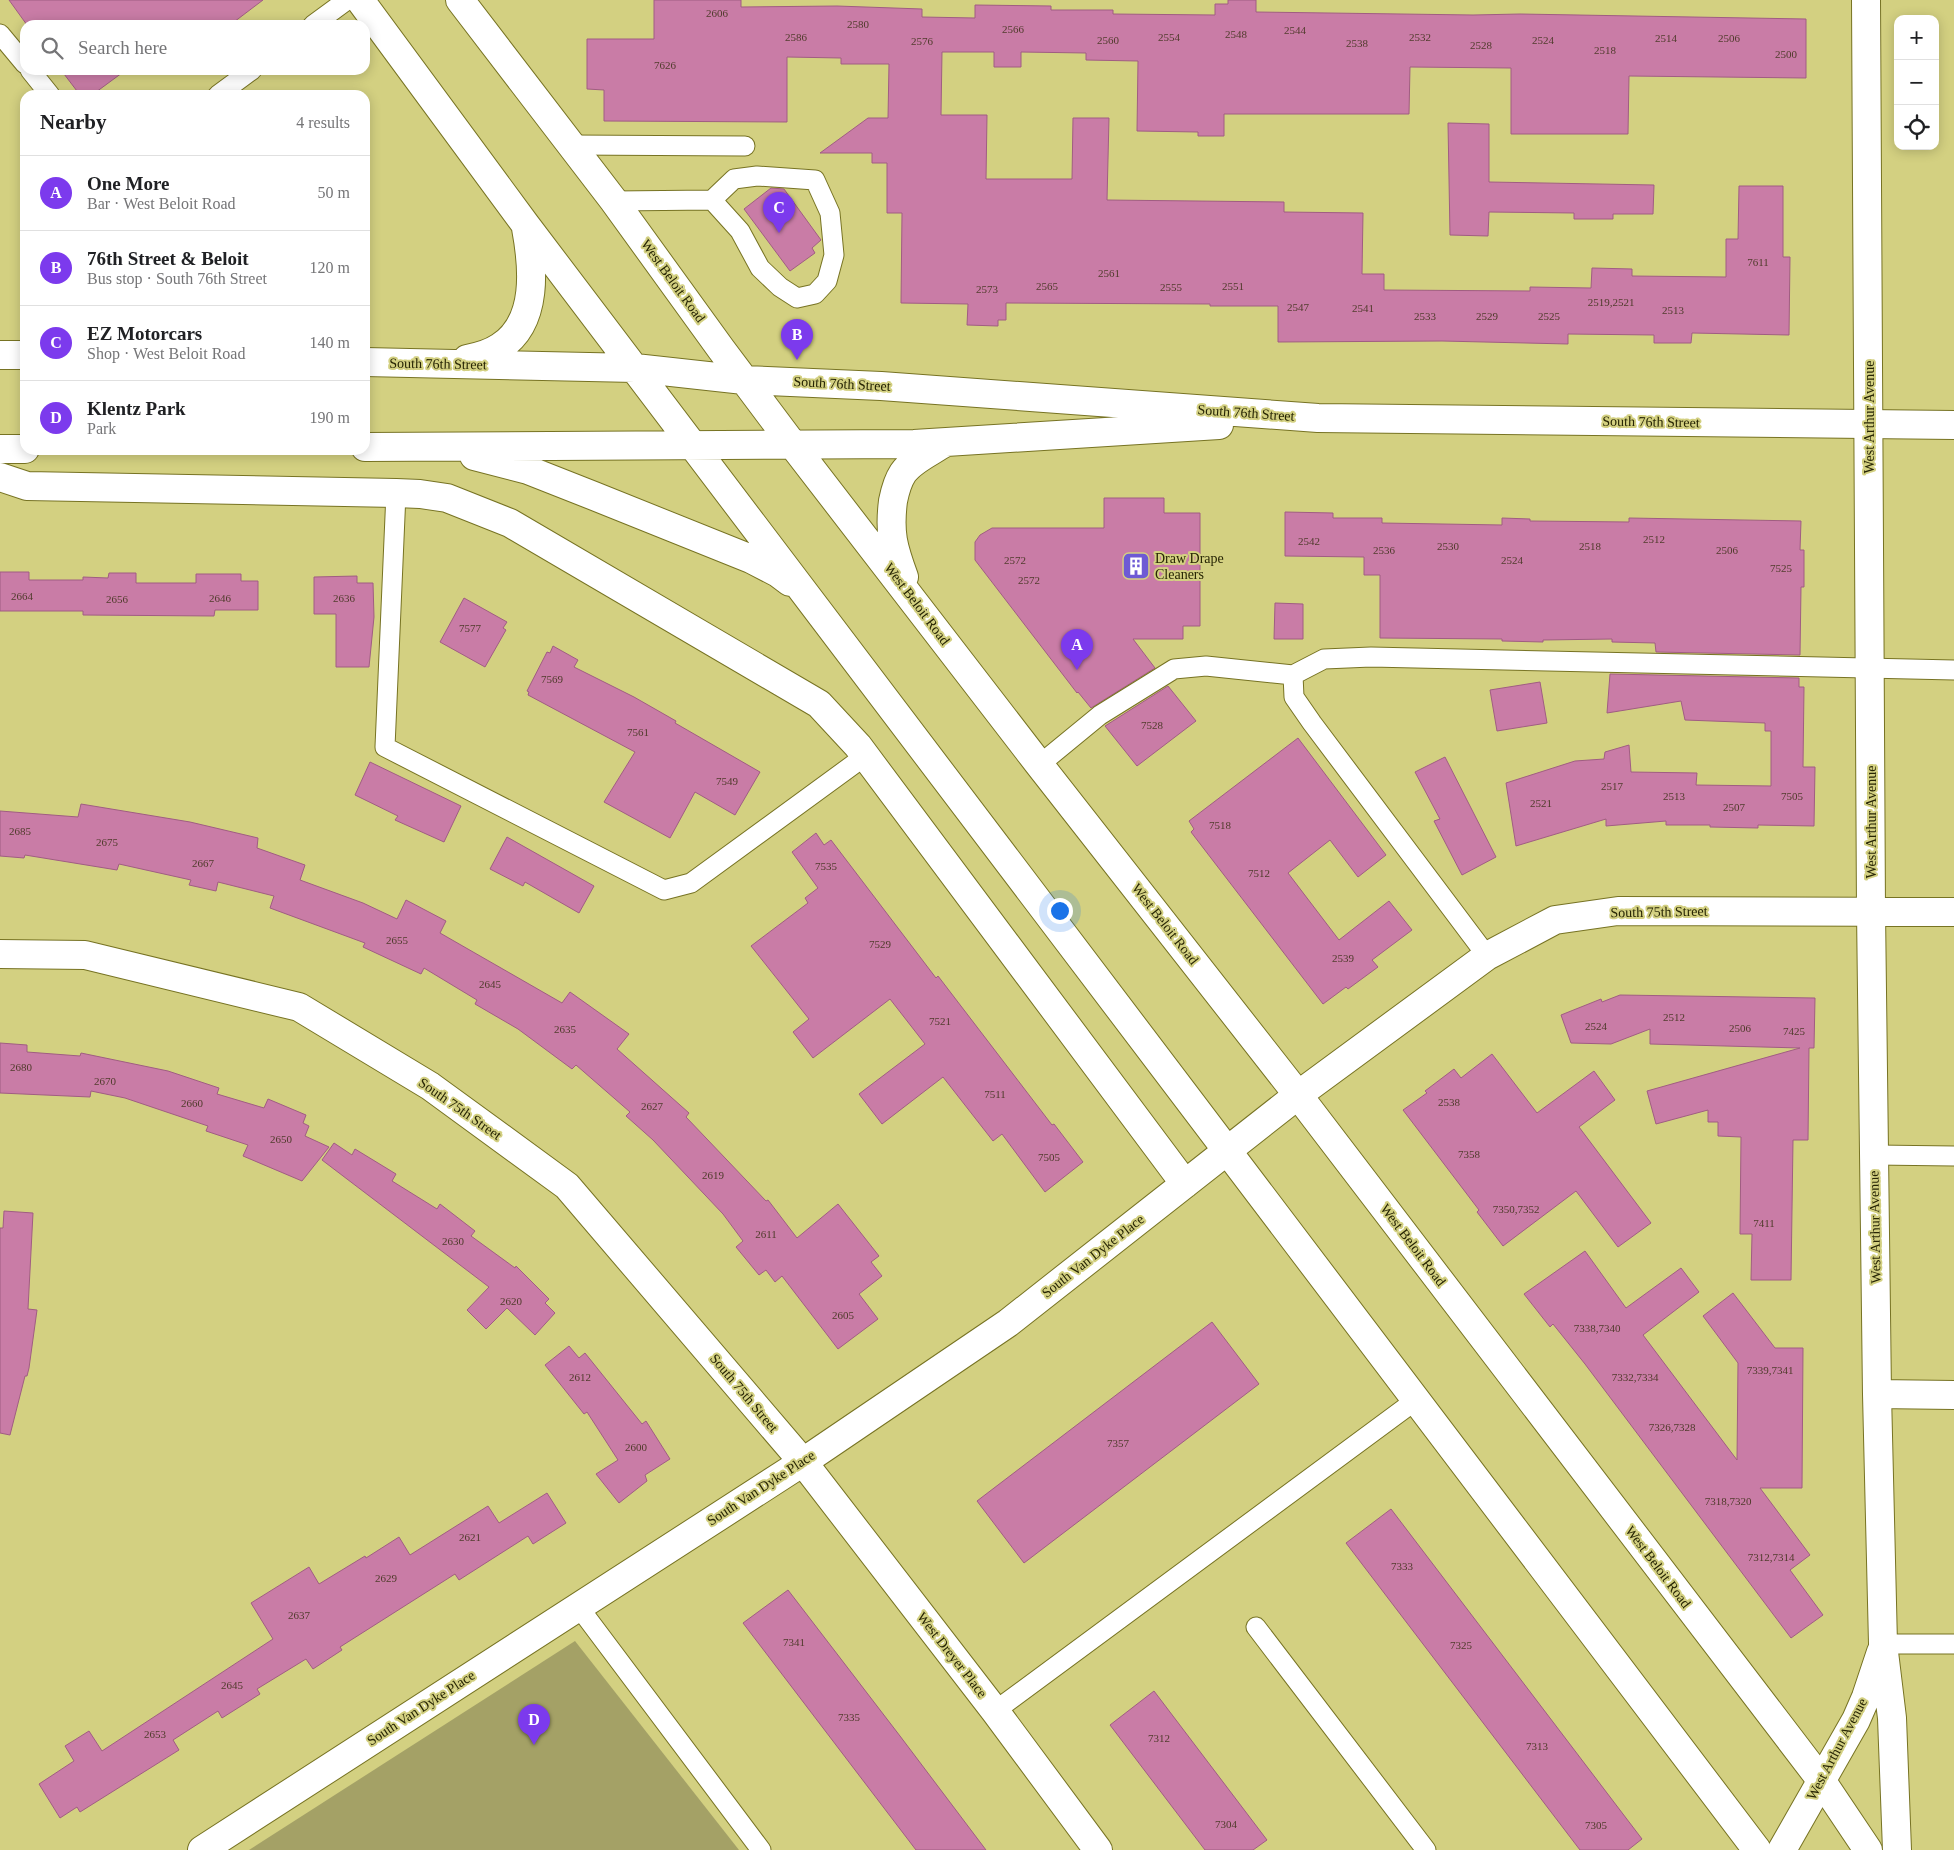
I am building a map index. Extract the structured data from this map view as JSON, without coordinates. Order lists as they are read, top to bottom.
{
  "streets": {
    "main road": [
      "West Beloit Road",
      "South 76th Street",
      "West Arthur Avenue",
      "South 75th Street",
      "South Van Dyke Place",
      "West Dreyer Place"
    ]
  },
  "crossings": [
    ["West Beloit Road", "South 76th Street"],
    ["West Beloit Road", "West Arthur Avenue"],
    ["West Beloit Road", "South 75th Street"],
    ["West Beloit Road", "South Van Dyke Place"],
    ["South 76th Street", "West Arthur Avenue"],
    ["West Arthur Avenue", "South 75th Street"],
    ["South 75th Street", "South Van Dyke Place"],
    ["South 75th Street", "West Dreyer Place"],
    ["South Van Dyke Place", "West Dreyer Place"]
  ],
  "places": {
    "building": ["Draw Drape Cleaners"]
  },
  "house_numbers": [
    "2606",
    "2580",
    "2566",
    "2544",
    "2548",
    "2586",
    "2554",
    "2532",
    "2514",
    "2506",
    "2560",
    "2524",
    "2576",
    "2538",
    "2528",
    "2518",
    "2500",
    "7626",
    "7611",
    "2561",
    "2565",
    "2551",
    "2555",
    "2573",
    "2519,2521",
    "2547",
    "2541",
    "2513",
    "2533",
    "2529",
    "2525",
    "2512",
    "2542",
    "2530",
    "2518",
    "2536",
    "2506",
    "2572",
    "2524",
    "7525",
    "2572",
    "2664",
    "2646",
    "2636",
    "2656",
    "7577",
    "7569",
    "7528",
    "7561",
    "7549",
    "2517",
    "2513",
    "7505",
    "2521",
    "2507",
    "7518",
    "2685",
    "2675",
    "2667",
    "7535",
    "7512",
    "2655",
    "7529",
    "2539",
    "2645",
    "2512",
    "7521",
    "2524",
    "2506",
    "2635",
    "7425",
    "2680",
    "2670",
    "7511",
    "2538",
    "2660",
    "2627",
    "2650",
    "7358",
    "7505",
    "2619",
    "7350,7352",
    "7411",
    "2611",
    "2630",
    "2620",
    "2605",
    "7338,7340",
    "7339,7341",
    "2612",
    "7332,7334",
    "7326,7328",
    "7357",
    "2600",
    "7318,7320",
    "2621",
    "7312,7314",
    "7333",
    "2629",
    "2637",
    "7341",
    "7325",
    "2645",
    "7335",
    "2653",
    "7312",
    "7313",
    "7304",
    "7305"
  ],
  "page": {
    "map_buttons": ["+", "−"],
    "search": "Search here",
    "heading": ["Nearby", "4 results"],
    "list": [
      {
        "mark": "A",
        "name": "One More",
        "note": "Bar · West Beloit Road",
        "value": "50 m"
      },
      {
        "mark": "B",
        "name": "76th Street & Beloit",
        "note": "Bus stop · South 76th Street",
        "value": "120 m"
      },
      {
        "mark": "C",
        "name": "EZ Motorcars",
        "note": "Shop · West Beloit Road",
        "value": "140 m"
      },
      {
        "mark": "D",
        "name": "Klentz Park",
        "note": "Park",
        "value": "190 m"
      }
    ],
    "pins": [
      "C",
      "B",
      "A",
      "D"
    ]
  }
}
